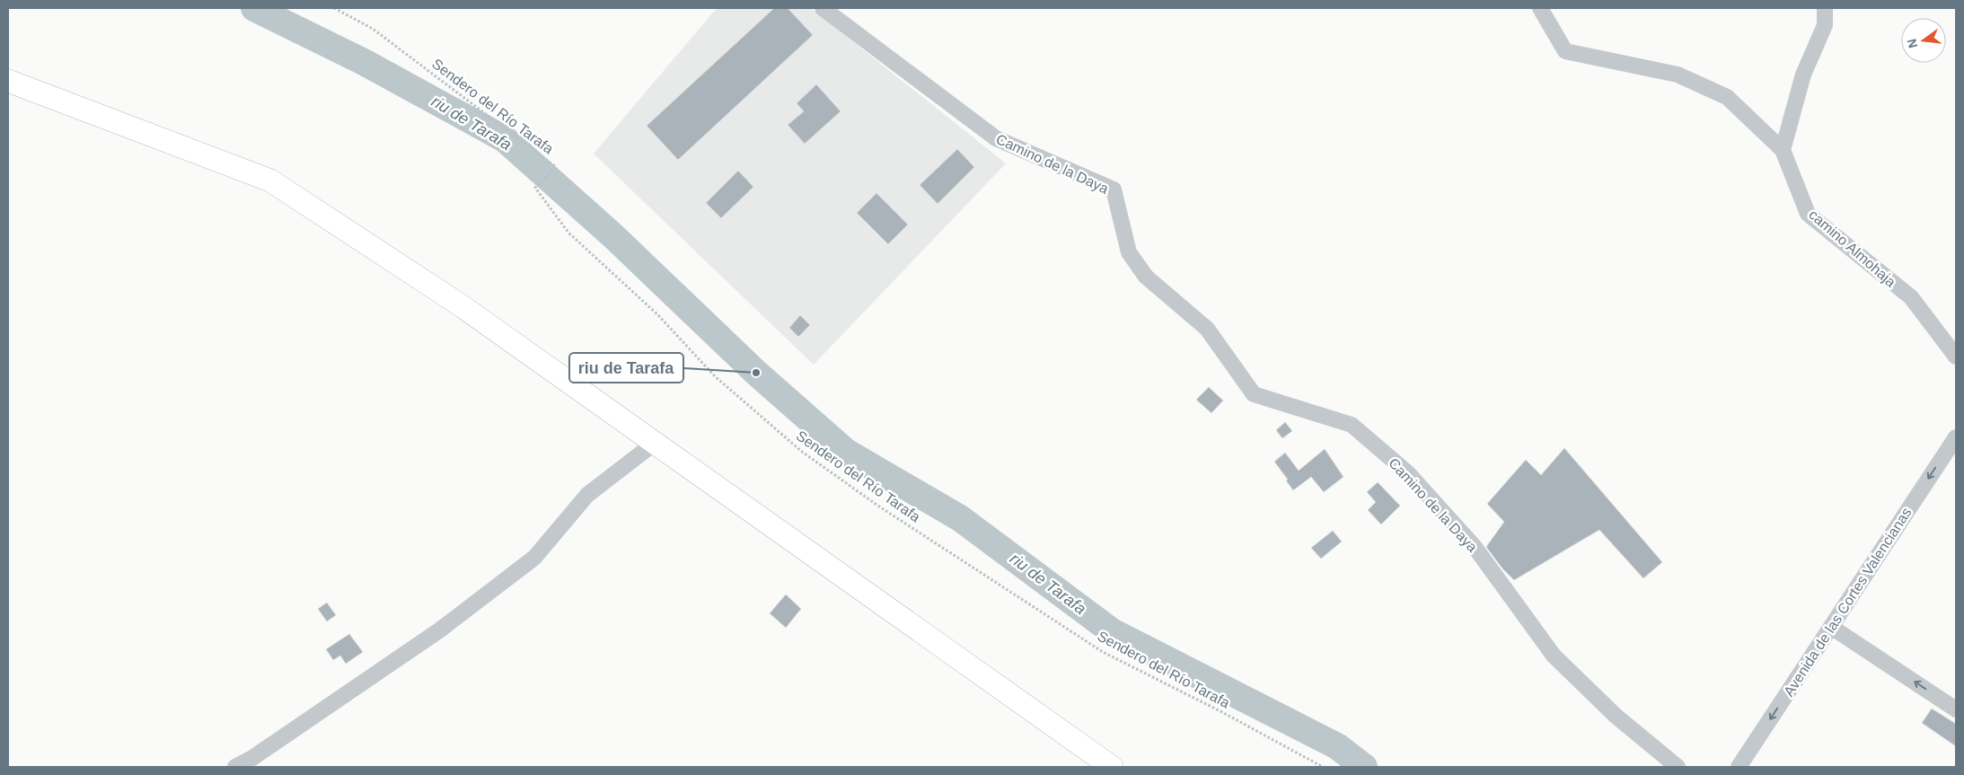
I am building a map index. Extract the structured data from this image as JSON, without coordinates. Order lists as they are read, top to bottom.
{
  "streets": {
    "street": ["Camino de la Daya", "camino Almohaja", "Avenida de las Cortes Valencianas"],
    "path": ["Sendero del Río Tarafa"]
  },
  "one_way": ["Avenida de las Cortes Valencianas"],
  "water": ["riu de Tarafa"],
  "places": ["riu de Tarafa"],
  "north": "left"
}
